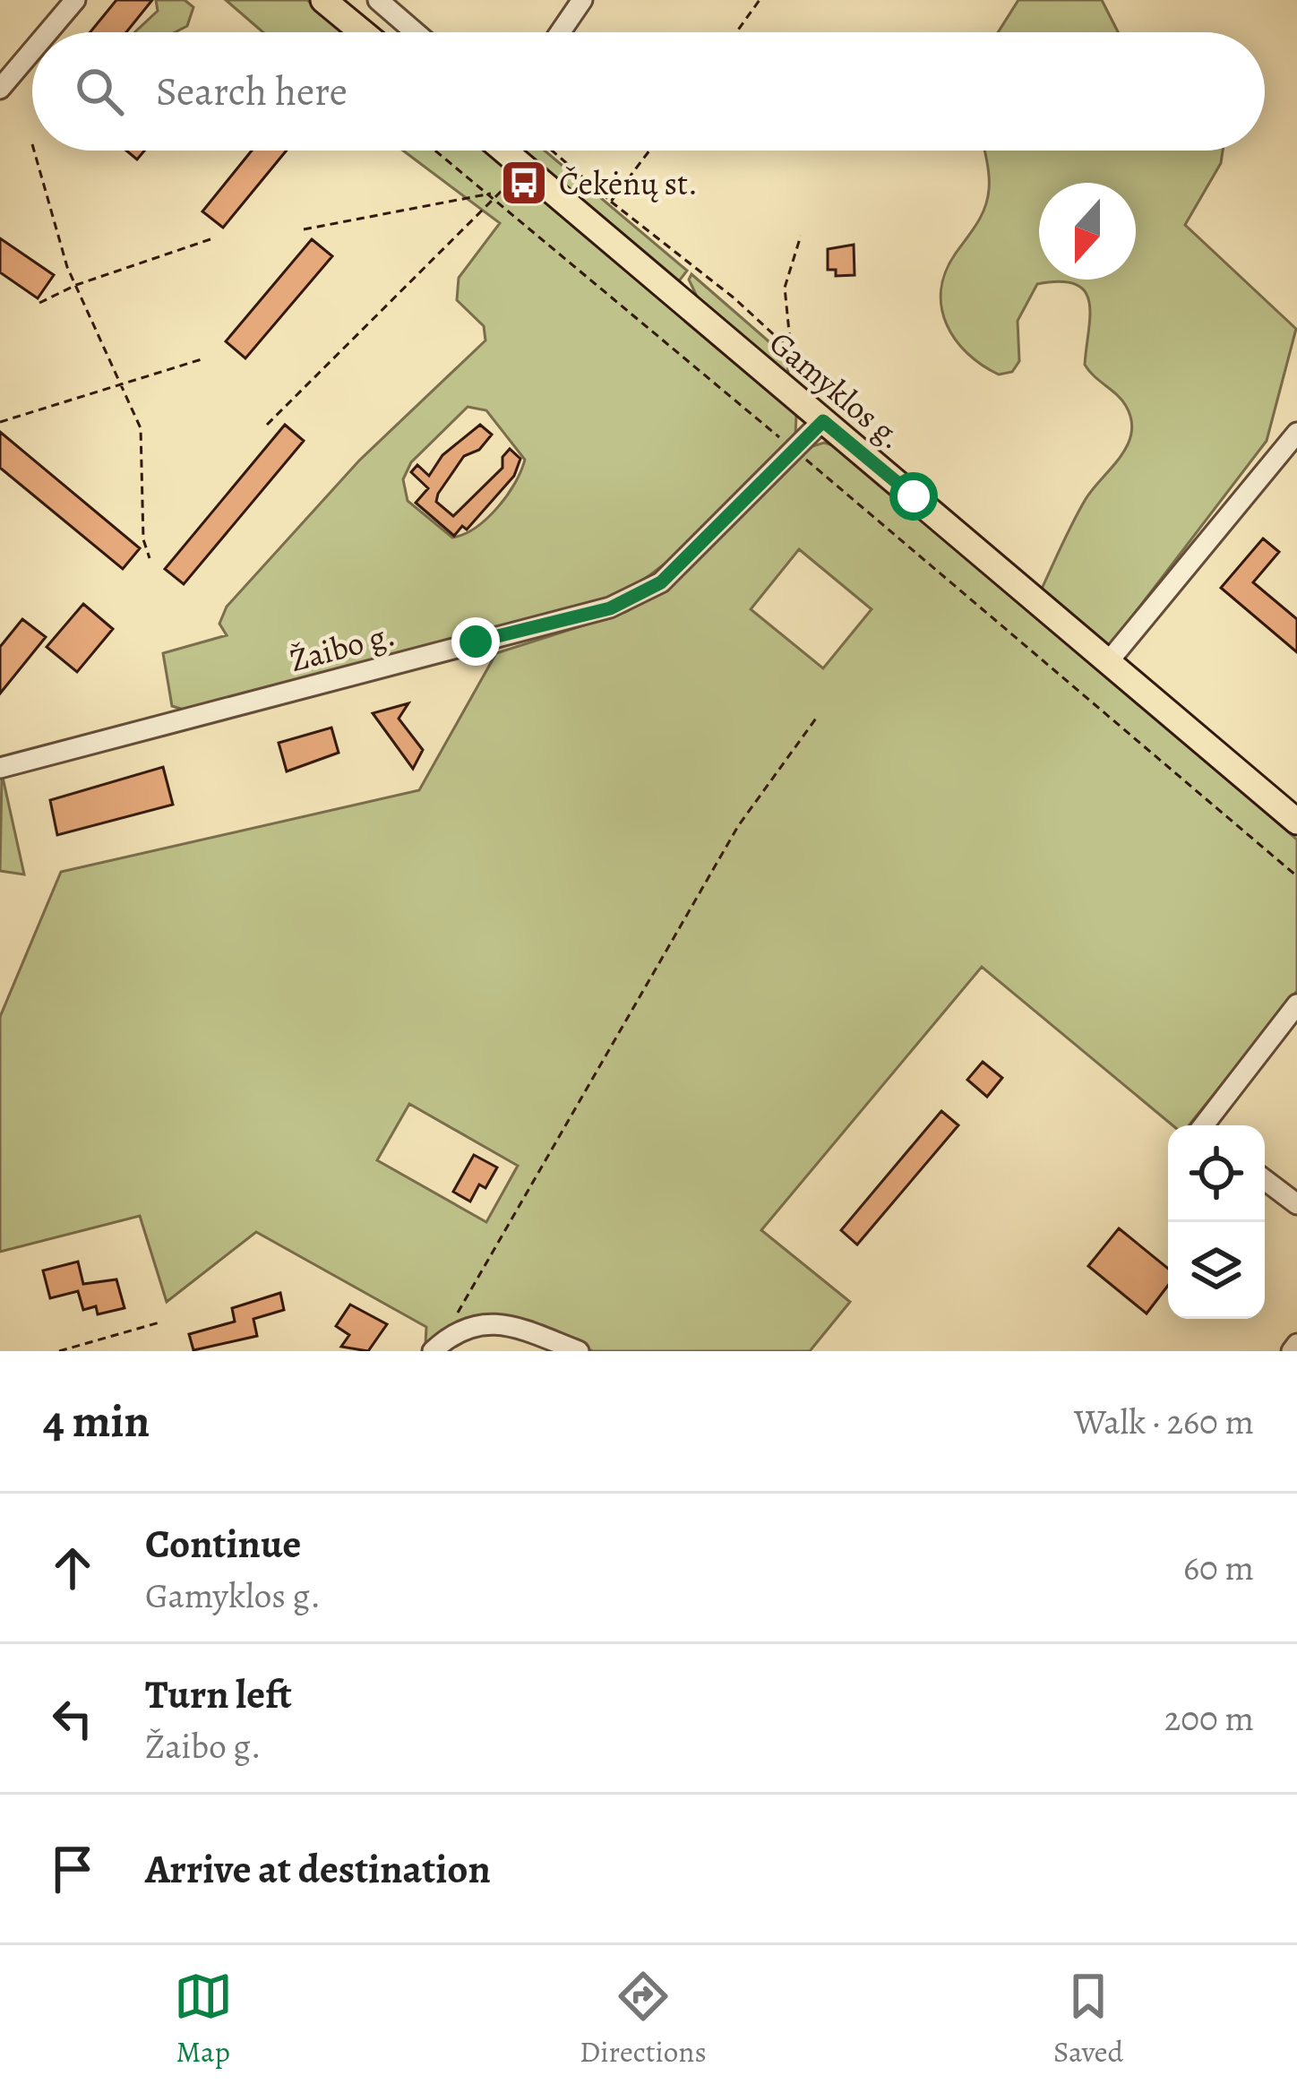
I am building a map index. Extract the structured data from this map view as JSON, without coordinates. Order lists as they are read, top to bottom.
{
  "streets": {
    "main road": ["Gamyklos g."],
    "street": ["Žaibo g."]
  },
  "crossings": [
    ["Gamyklos g.", "Žaibo g."]
  ],
  "places": {
    "bus stop": ["Čekėnų st."]
  },
  "north": "bottom",
  "page": {
    "search": "Search here",
    "heading": ["4 min", "Walk · 260 m"],
    "list": [
      ["Continue", "Gamyklos g.", "60 m"],
      ["Turn left", "Žaibo g.", "200 m"],
      "Arrive at destination"
    ],
    "nav": ["Map", "Directions", "Saved"]
  }
}
